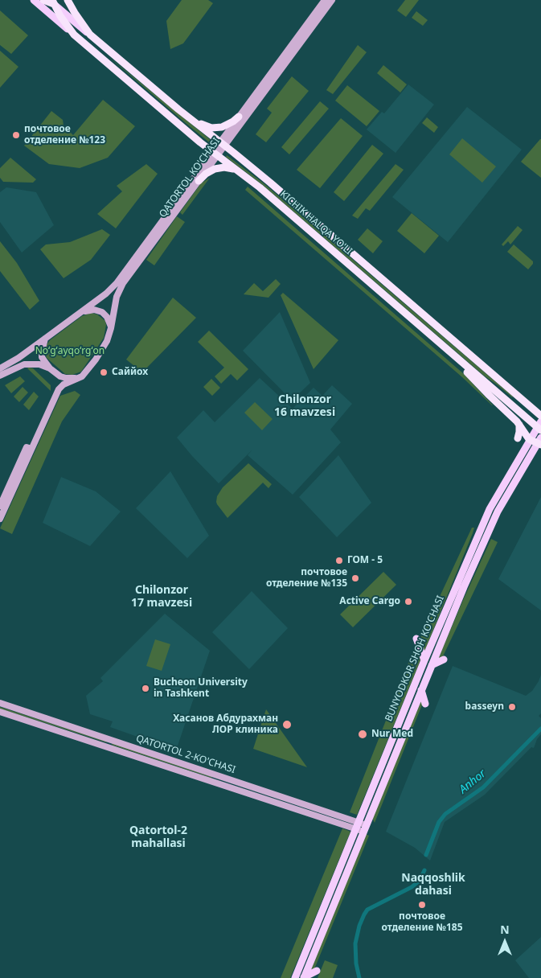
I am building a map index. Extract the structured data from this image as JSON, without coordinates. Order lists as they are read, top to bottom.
{
  "streets": {
    "highway": ["KICHIK HALQA YO'LI"],
    "main road": ["QATORTOL KO'CHASI", "BUNYODKOR SHOH KO'CHASI", "QATORTOL 2-KO'CHASI"]
  },
  "crossings": [
    ["QATORTOL KO'CHASI", "KICHIK HALQA YO'LI"],
    ["BUNYODKOR SHOH KO'CHASI", "QATORTOL 2-KO'CHASI"]
  ],
  "districts": [
    "Chilonzor 16 mavzesi",
    "Chilonzor 17 mavzesi",
    "Qatortol-2 mahallasi",
    "Naqqoshlik dahasi"
  ],
  "water": ["Anhor"],
  "parks": ["Noʻgʻayqoʻrgʻon"],
  "places": [
    "почтовое отделение №123",
    "Саййох",
    "ГОМ - 5",
    "почтовое отделение №135",
    "Active Cargo",
    "Bucheon University in Tashkent",
    "basseyn",
    "Хасанов Абдурахман ЛОР клиника",
    "Nur Med",
    "почтовое отделение №185"
  ],
  "north": "top"
}
